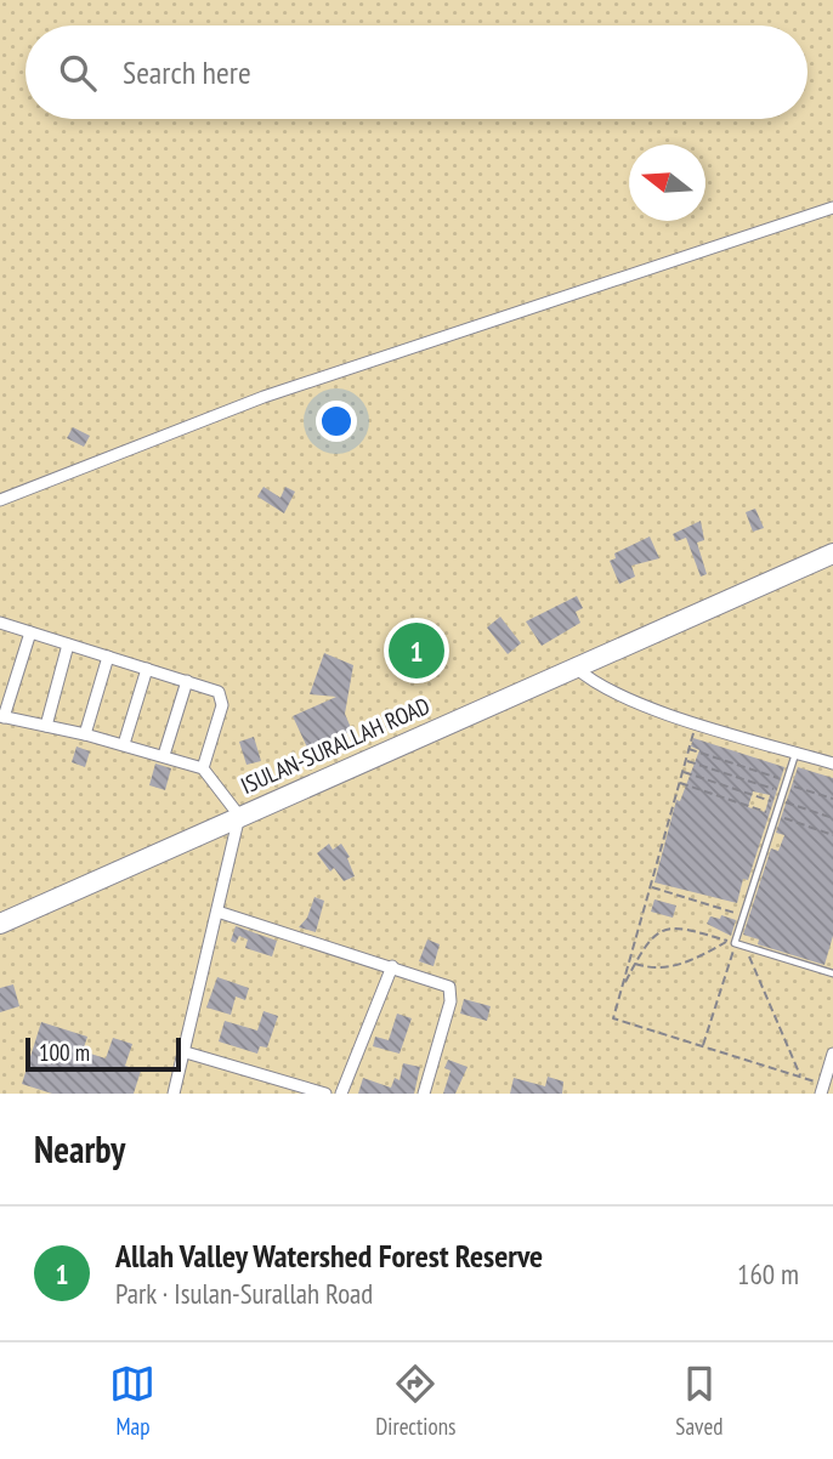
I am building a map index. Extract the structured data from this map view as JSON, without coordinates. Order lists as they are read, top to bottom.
{
  "streets": {
    "highway": ["ISULAN-SURALLAH ROAD"]
  },
  "scale_bar": "100 m",
  "north": "left",
  "page": {
    "search": "Search here",
    "pins": "1",
    "scale": "100 m",
    "heading": "Nearby",
    "list": [
      {
        "mark": "1",
        "name": "Allah Valley Watershed Forest Reserve",
        "note": "Park · Isulan-Surallah Road",
        "value": "160 m"
      }
    ],
    "nav": ["Map", "Directions", "Saved"]
  }
}
